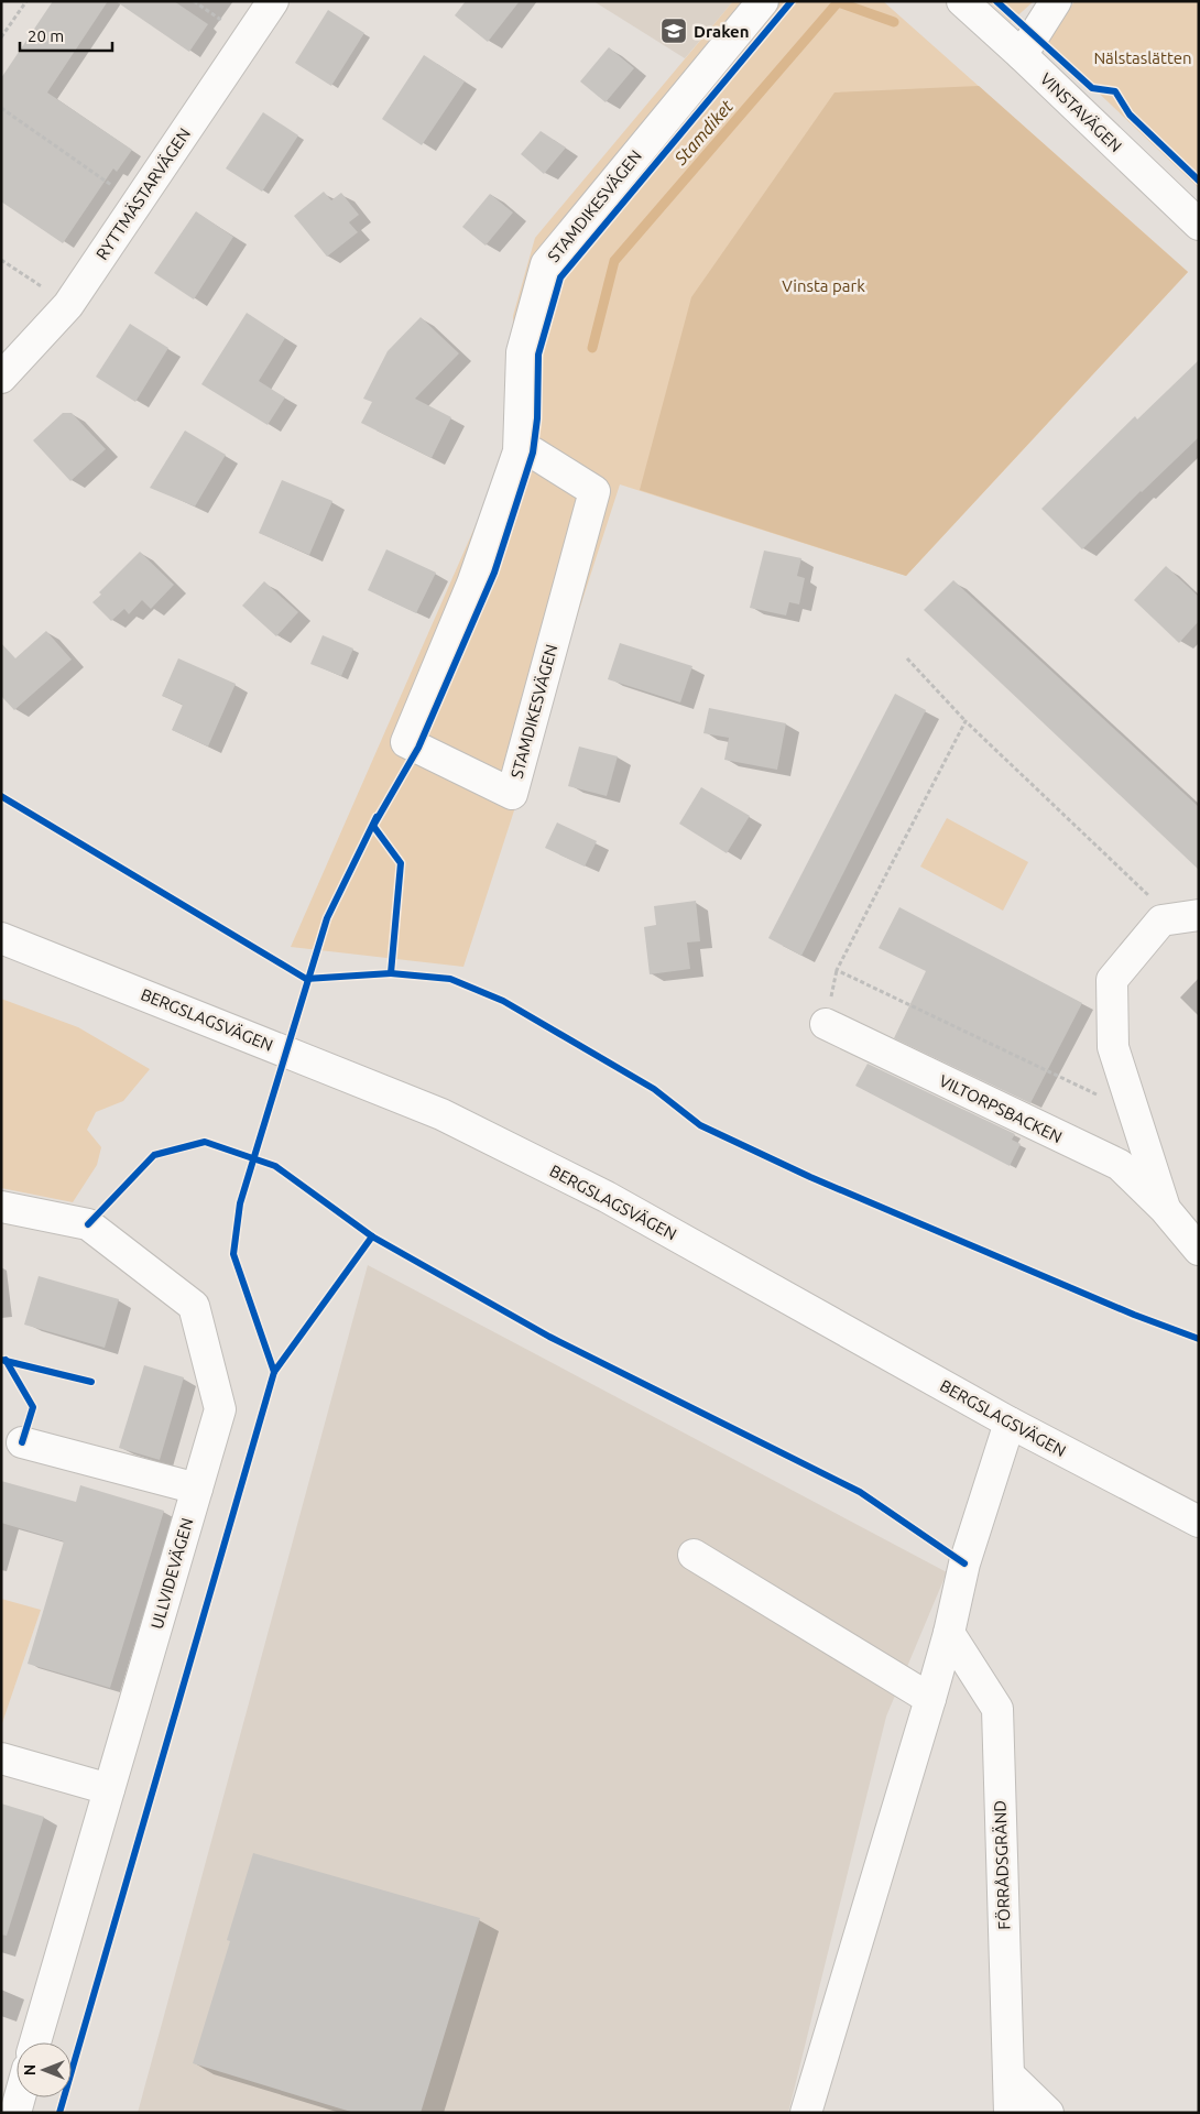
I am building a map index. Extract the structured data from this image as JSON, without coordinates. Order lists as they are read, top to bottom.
{
  "streets": {
    "street": [
      "VINSTAVÄGEN",
      "RYTTMÄSTARVÄGEN",
      "STAMDIKESVÄGEN",
      "BERGSLAGSVÄGEN",
      "VILTORPSBACKEN",
      "ULLVIDEVÄGEN",
      "FÖRRÅDSGRÄND"
    ]
  },
  "water": ["Stamdiket"],
  "parks": ["Nälstaslätten", "Vinsta park"],
  "places": {
    "school or university": ["Draken"]
  },
  "scale_bar": "20 m",
  "north": "left"
}
